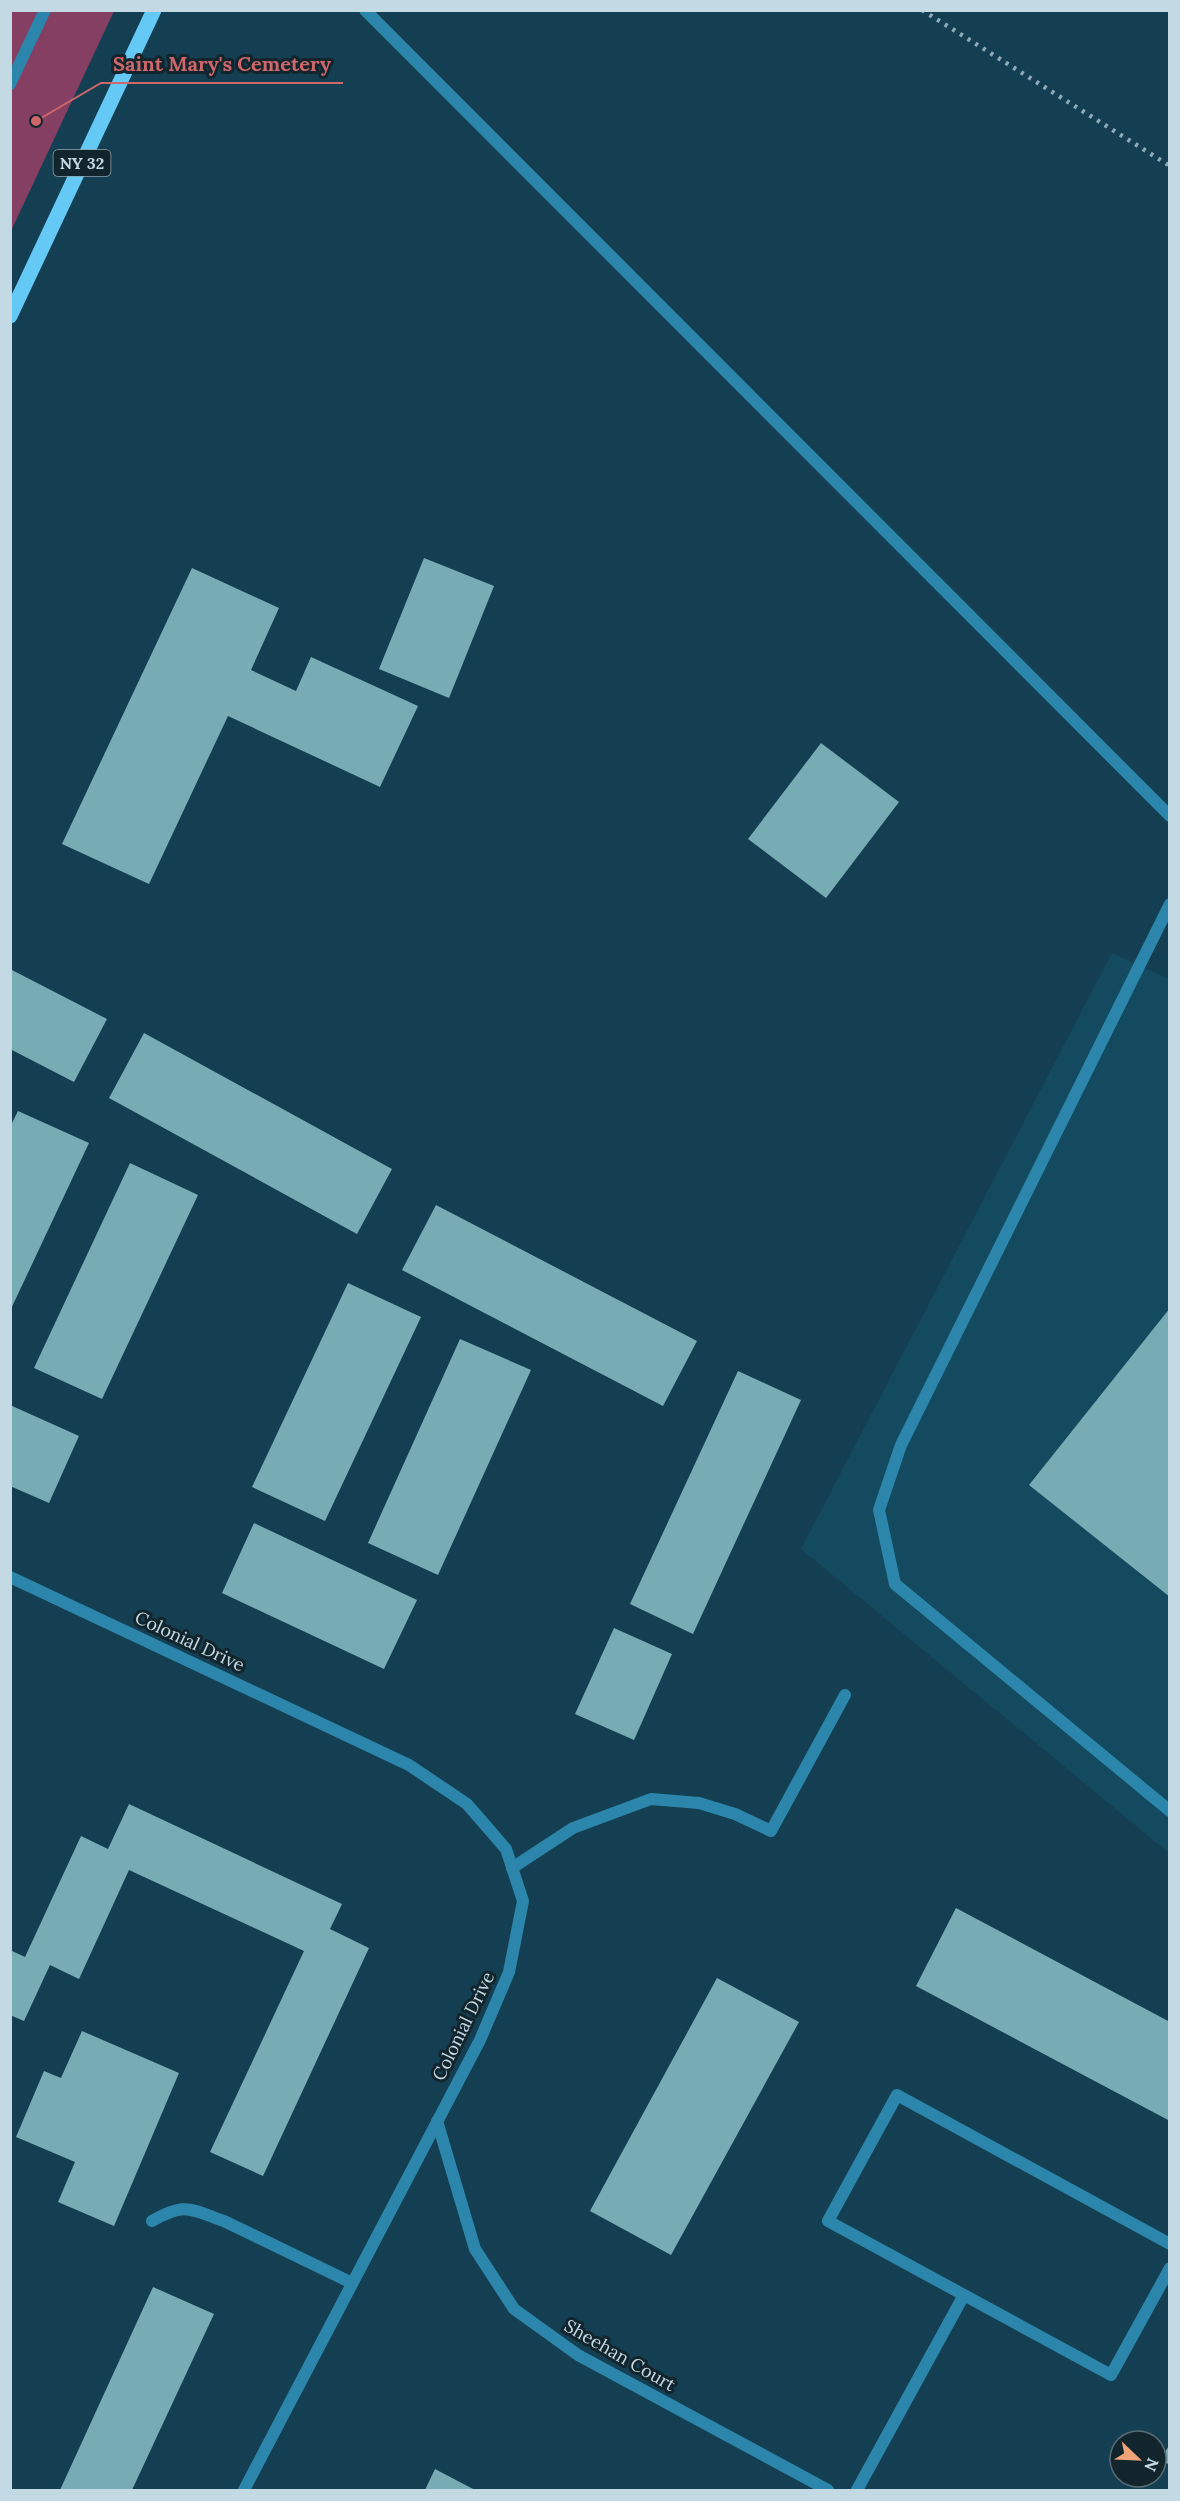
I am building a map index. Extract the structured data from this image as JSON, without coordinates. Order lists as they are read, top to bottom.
{
  "streets": {
    "main road": ["NY 32"],
    "street": ["Colonial Drive", "Sheehan Court"]
  },
  "crossings": [
    ["Colonial Drive", "Sheehan Court"]
  ],
  "places": ["Saint Mary's Cemetery"],
  "north": "bottom right"
}
